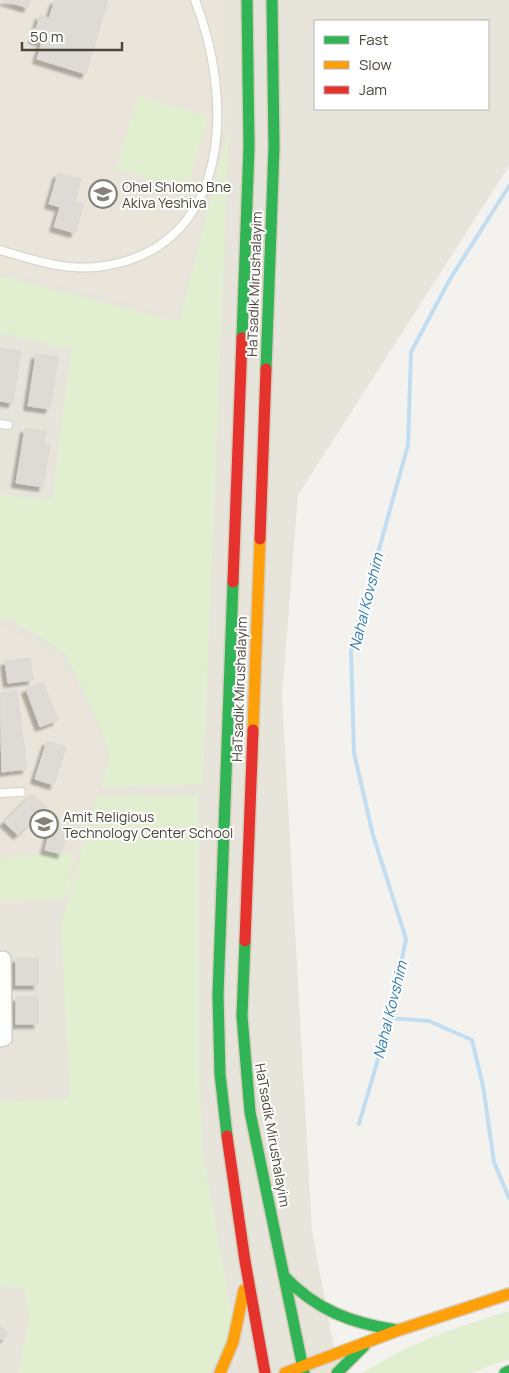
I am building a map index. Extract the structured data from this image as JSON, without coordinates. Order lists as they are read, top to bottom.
{
  "streets": {
    "main road": ["HaTsadik Mirushalayim"]
  },
  "water": ["Nahal Kovshim"],
  "places": {
    "school or university": ["Ohel Shlomo Bne Akiva Yeshiva", "Amit Religious Technology Center School"]
  },
  "legend": ["Fast", "Slow", "Jam"],
  "scale_bar": "50 m"
}
